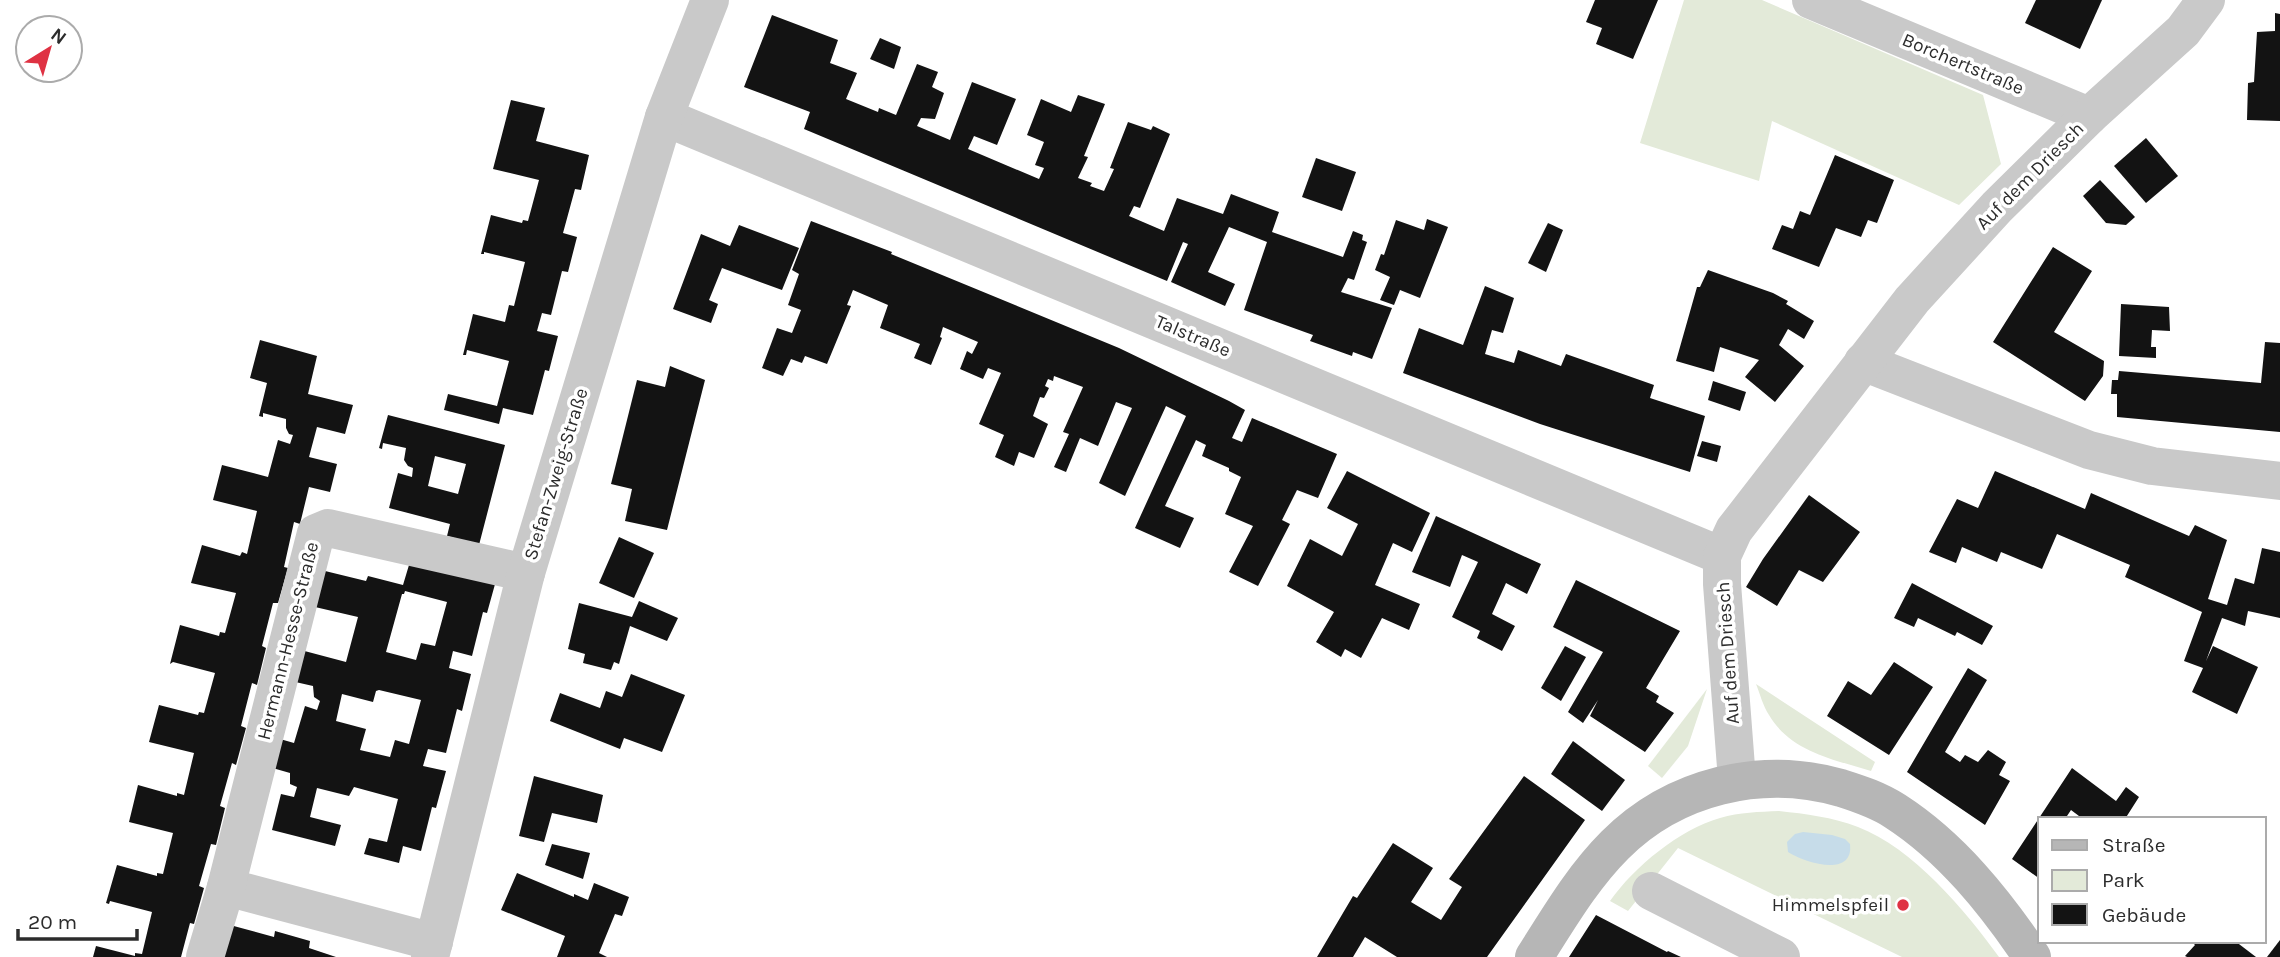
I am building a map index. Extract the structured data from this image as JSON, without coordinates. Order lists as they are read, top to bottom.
{
  "streets": {
    "street": [
      "Borchertstraße",
      "Auf dem Driesch",
      "Talstraße",
      "Stefan-Zweig-Straße",
      "Hermann-Hesse-Straße"
    ]
  },
  "crossings": [
    ["Borchertstraße", "Auf dem Driesch"],
    ["Auf dem Driesch", "Talstraße"],
    ["Talstraße", "Stefan-Zweig-Straße"],
    ["Stefan-Zweig-Straße", "Hermann-Hesse-Straße"]
  ],
  "places": ["Himmelspfeil"],
  "legend": ["Straße", "Park", "Gebäude"],
  "scale_bar": "20 m",
  "north": "top right"
}
